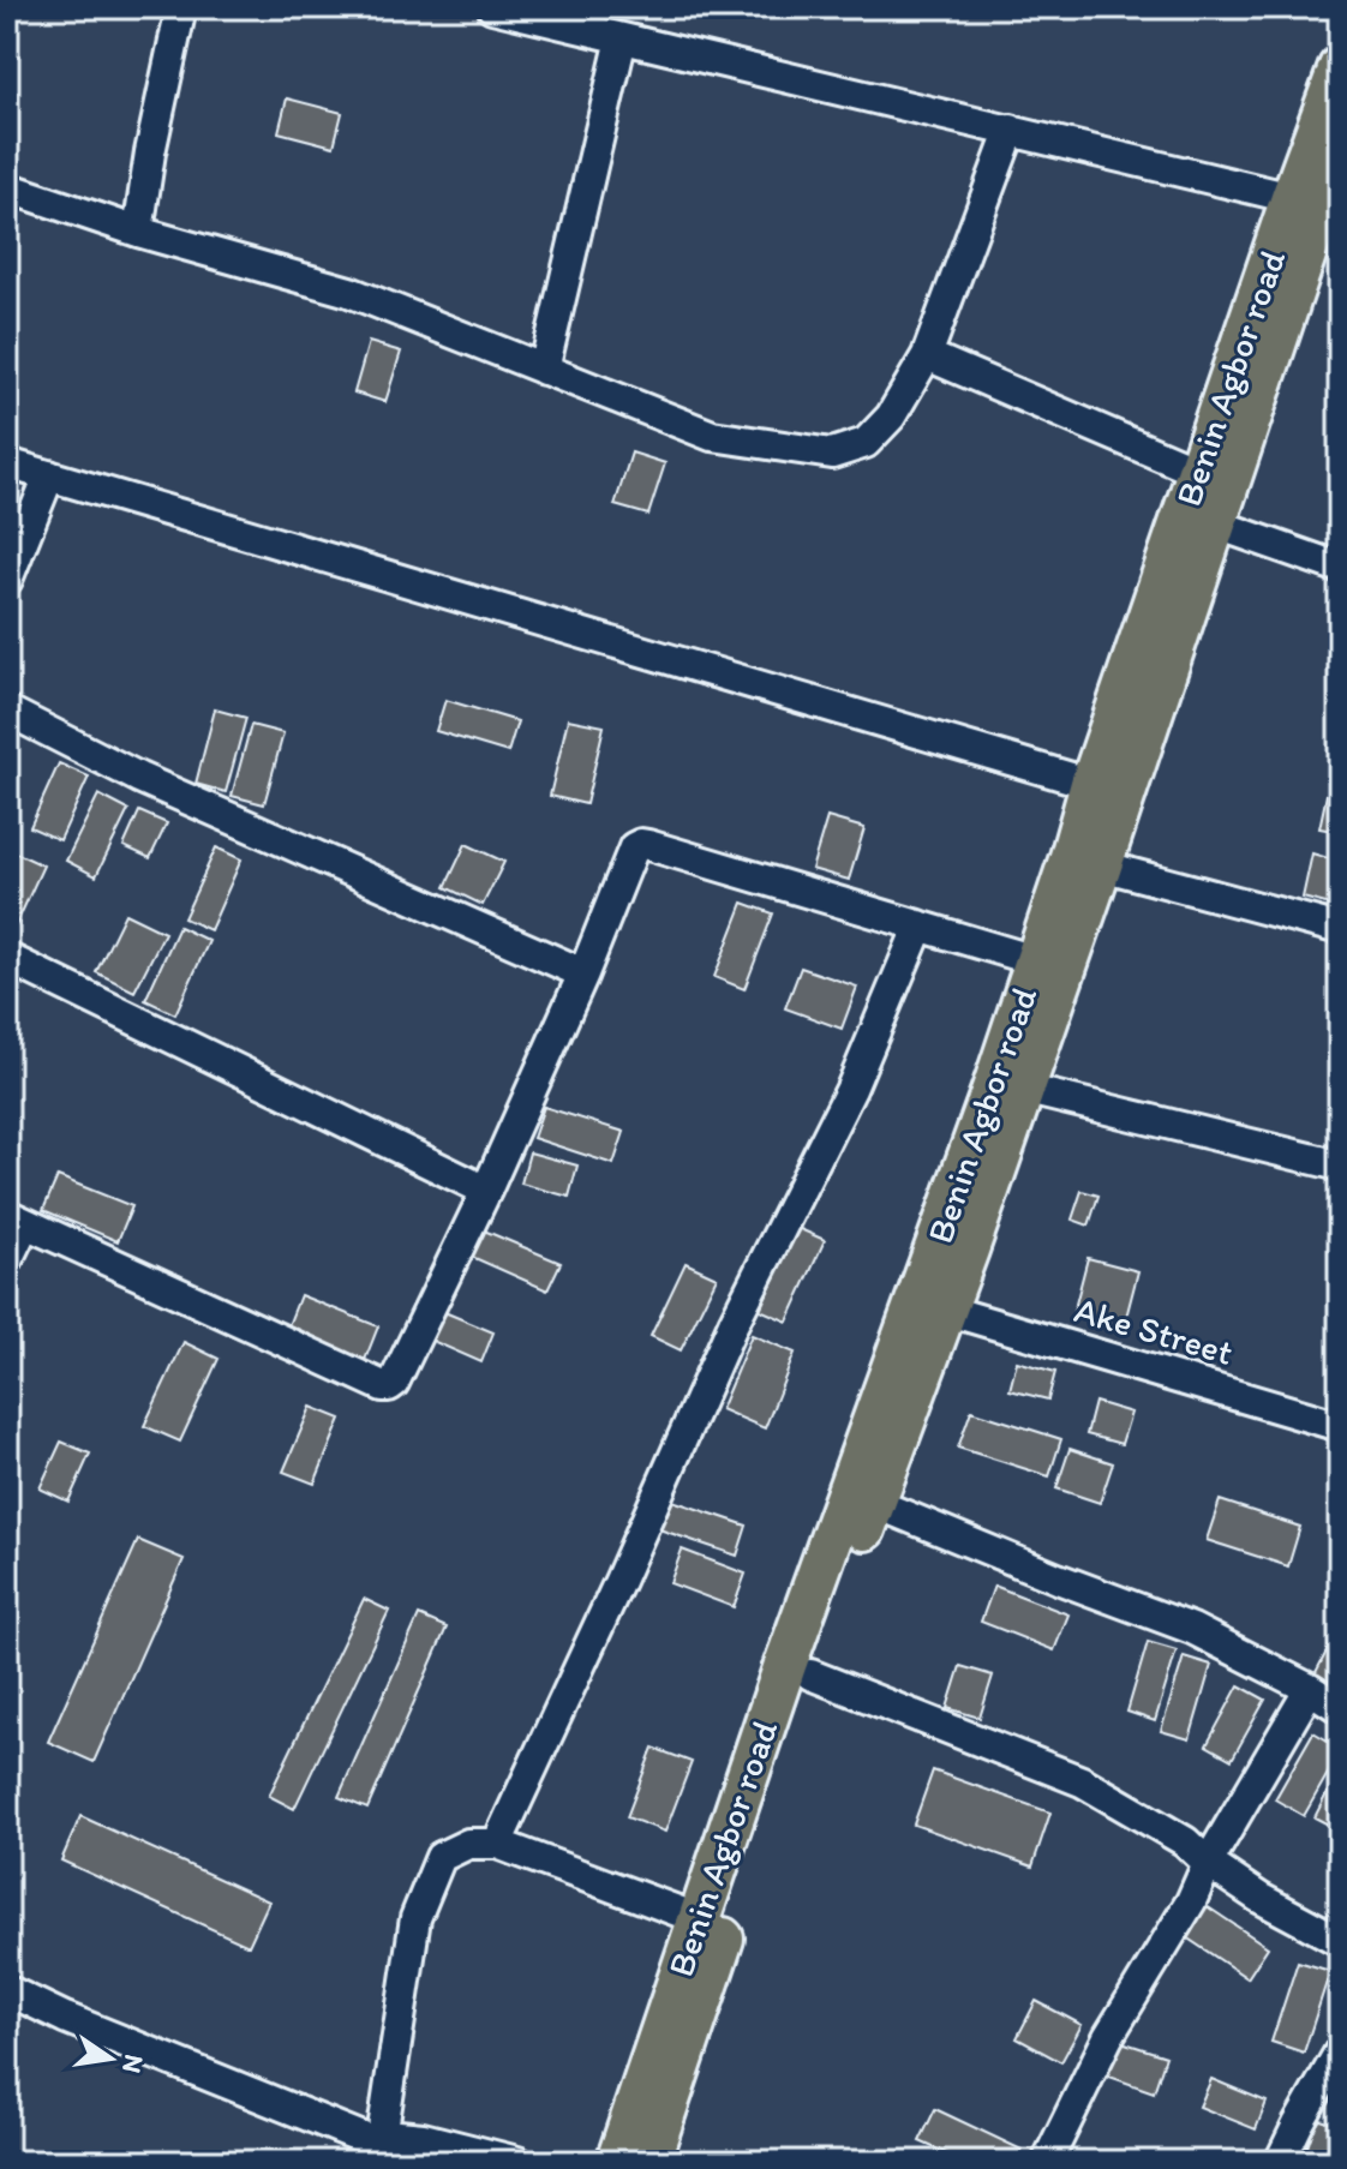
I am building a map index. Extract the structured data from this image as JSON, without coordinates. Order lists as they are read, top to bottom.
{
  "streets": {
    "highway": ["Benin Agbor road"],
    "street": ["Ake Street"]
  },
  "crossings": [
    ["Benin Agbor road", "Ake Street"]
  ],
  "north": "right"
}
